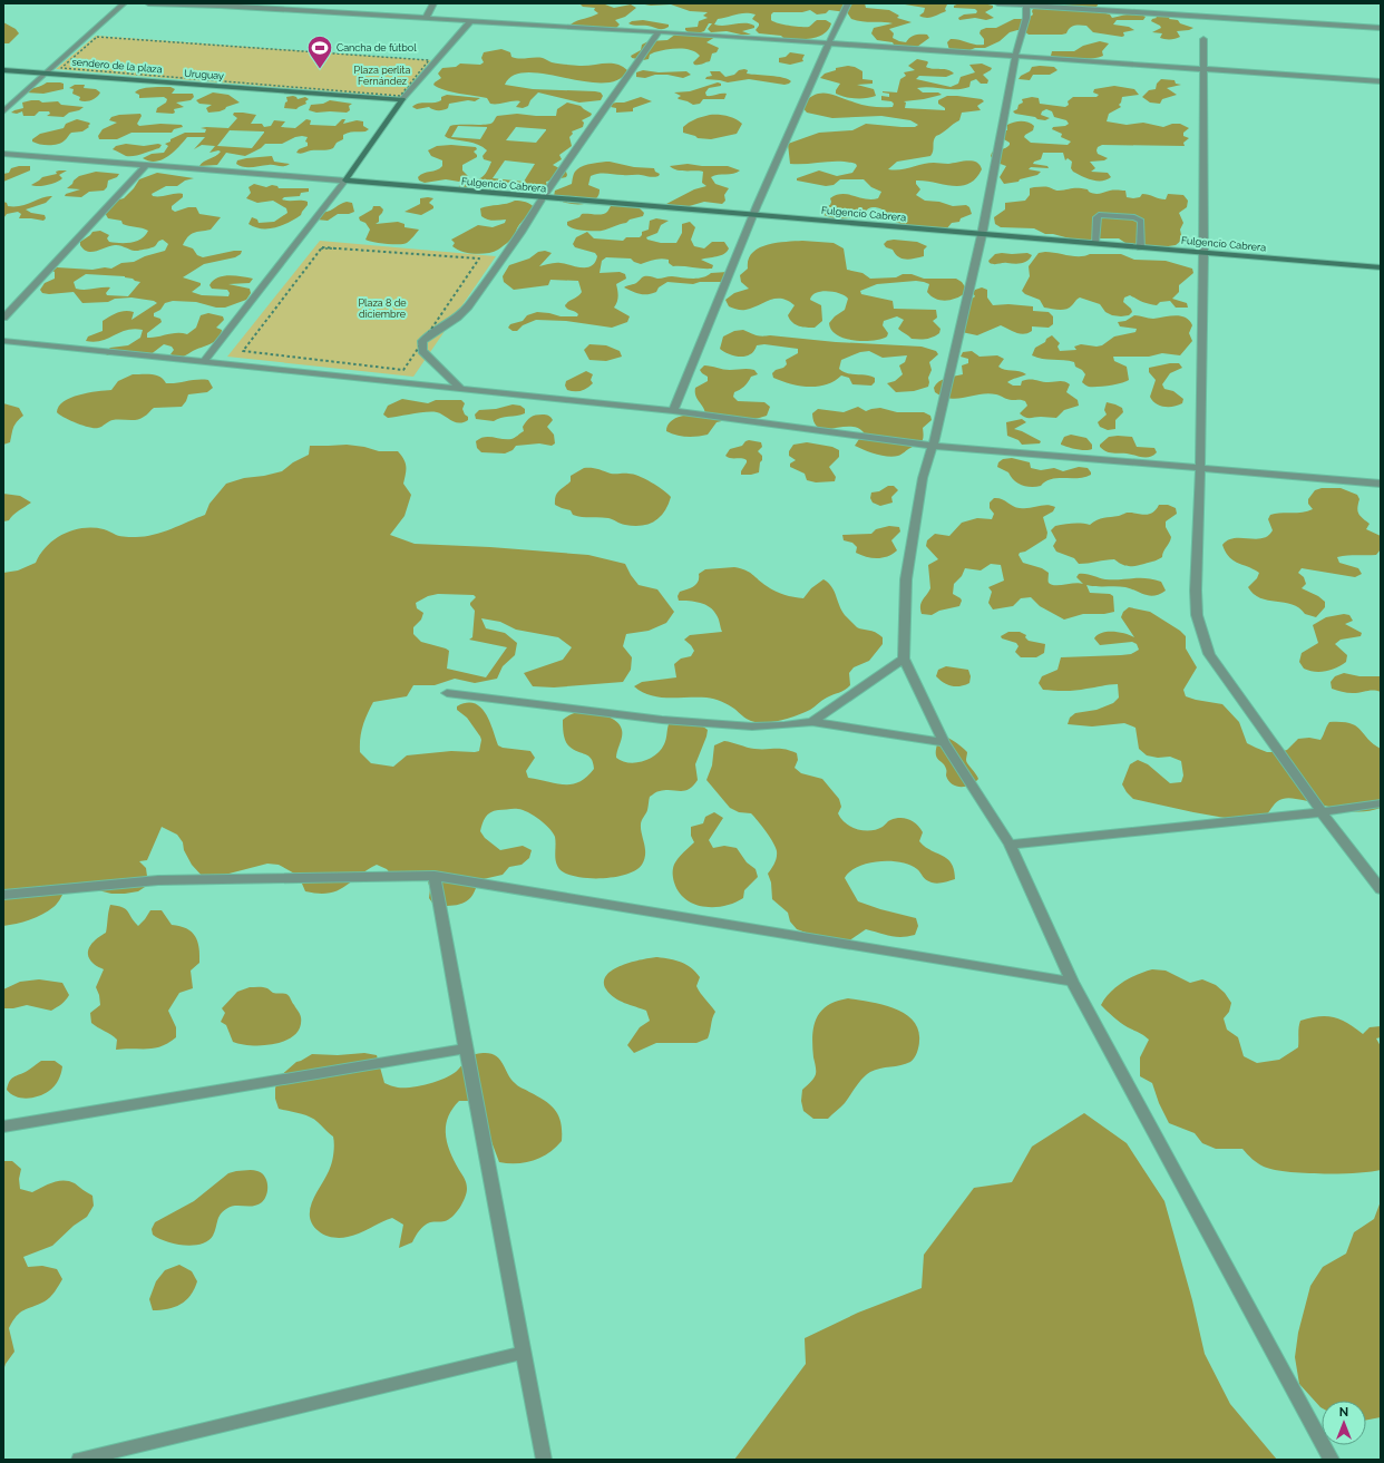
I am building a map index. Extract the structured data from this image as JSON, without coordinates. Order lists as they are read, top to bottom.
{
  "streets": {
    "main road": ["Uruguay", "Fulgencio Cabrera"],
    "path": ["sendero de la plaza"]
  },
  "parks": ["Plaza perlita Fernández", "Plaza 8 de diciembre"],
  "places": {
    "sports": ["Cancha de fútbol"]
  },
  "north": "top"
}
